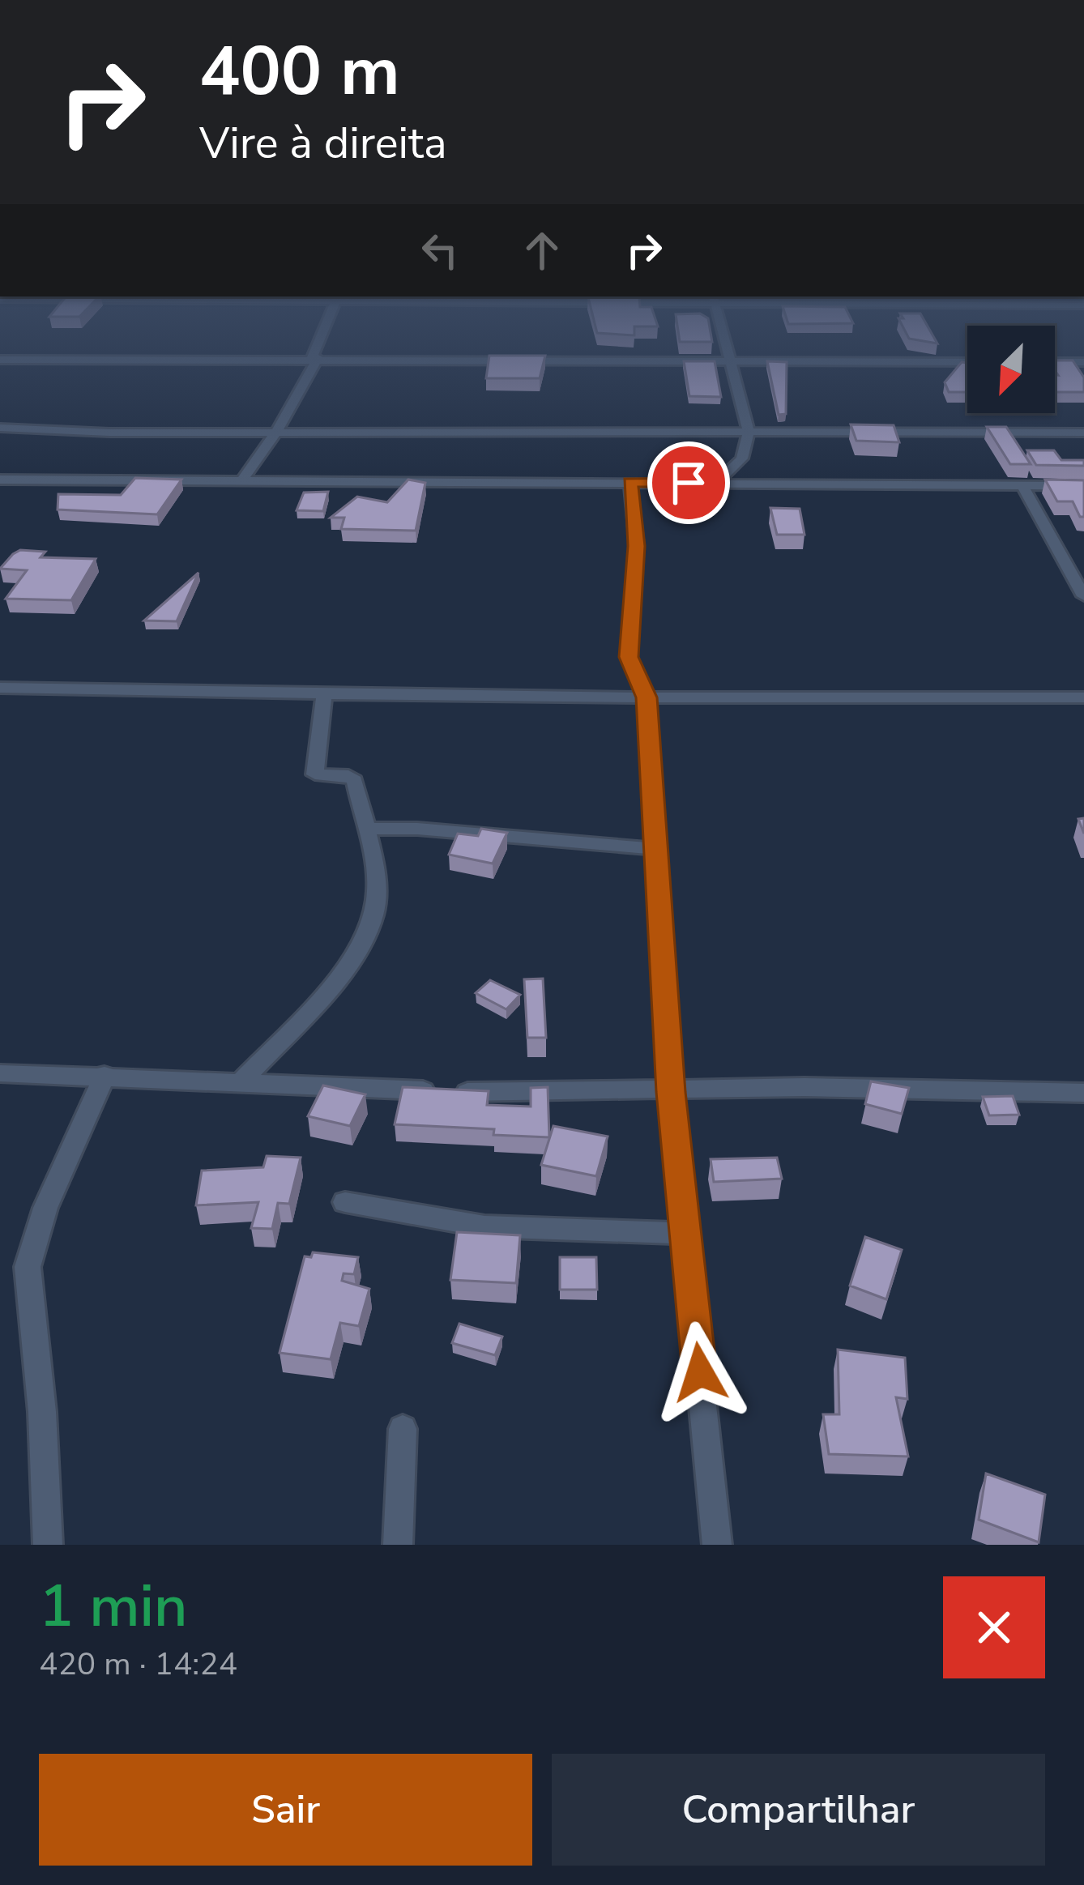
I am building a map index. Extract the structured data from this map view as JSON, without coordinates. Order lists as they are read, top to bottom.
{
  "north": "bottom left",
  "page": {
    "turn": ["400 m", "Vire à direita"],
    "heading": ["1 min", "420 m · 14:24"],
    "buttons": ["Sair", "Compartilhar"]
  }
}
